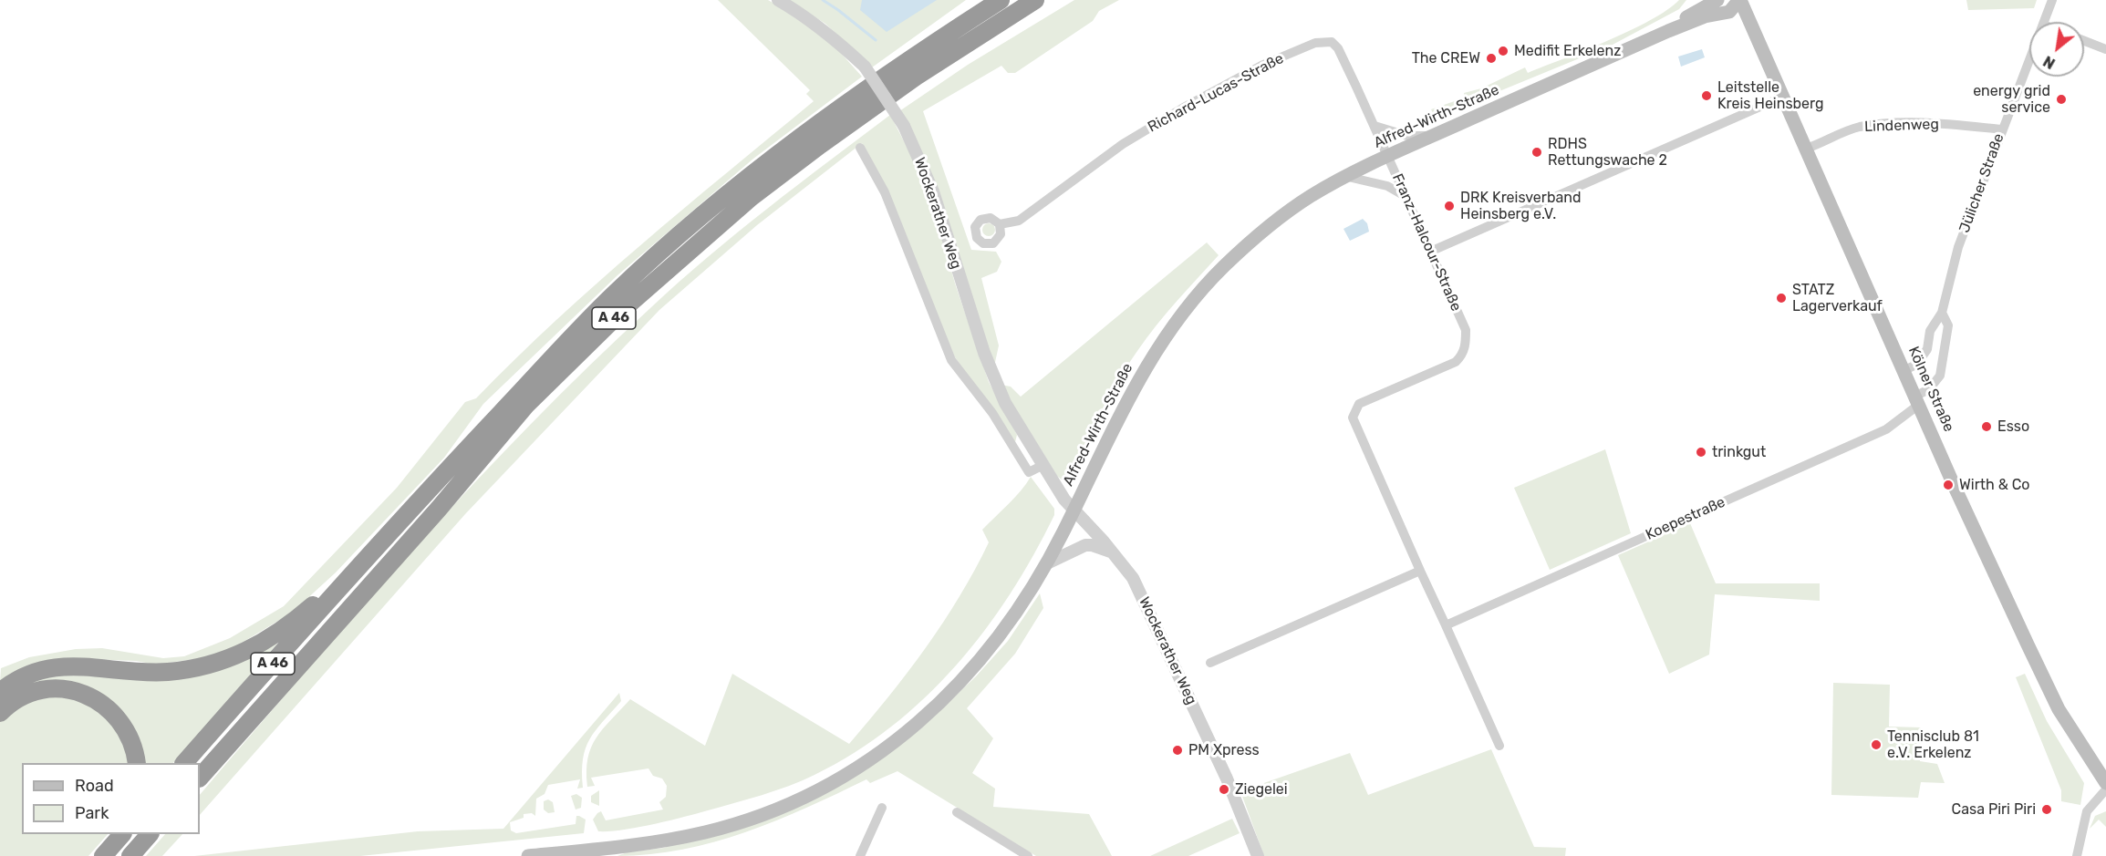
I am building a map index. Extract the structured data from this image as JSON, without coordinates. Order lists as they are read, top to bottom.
{
  "streets": {
    "highway": ["A 46"],
    "main road": ["Alfred-Wirth-Straße", "Kölner Straße"],
    "street": [
      "Richard-Lucas-Straße",
      "Lindenweg",
      "Jülicher Straße",
      "Wockerather Weg",
      "Franz-Halcour-Straße",
      "Koepestraße"
    ]
  },
  "crossings": [
    ["Richard-Lucas-Straße", "Alfred-Wirth-Straße"],
    ["Richard-Lucas-Straße", "Franz-Halcour-Straße"],
    ["Alfred-Wirth-Straße", "Wockerather Weg"],
    ["Alfred-Wirth-Straße", "Franz-Halcour-Straße"],
    ["Alfred-Wirth-Straße", "Kölner Straße"],
    ["Lindenweg", "Jülicher Straße"],
    ["Lindenweg", "Kölner Straße"],
    ["Jülicher Straße", "Kölner Straße"],
    ["Jülicher Straße", "Koepestraße"],
    ["Kölner Straße", "Koepestraße"]
  ],
  "places": [
    "Medifit Erkelenz",
    "The CREW",
    "Leitstelle Kreis Heinsberg",
    "energy grid service",
    "RDHS Rettungswache 2",
    "DRK Kreisverband Heinsberg e.V.",
    "STATZ Lagerverkauf",
    "Esso",
    "trinkgut",
    "Wirth & Co",
    "Tennisclub 81 e.V. Erkelenz",
    "PM Xpress",
    "Ziegelei",
    "Casa Piri Piri"
  ],
  "legend": ["Road", "Park"],
  "north": "bottom left"
}
